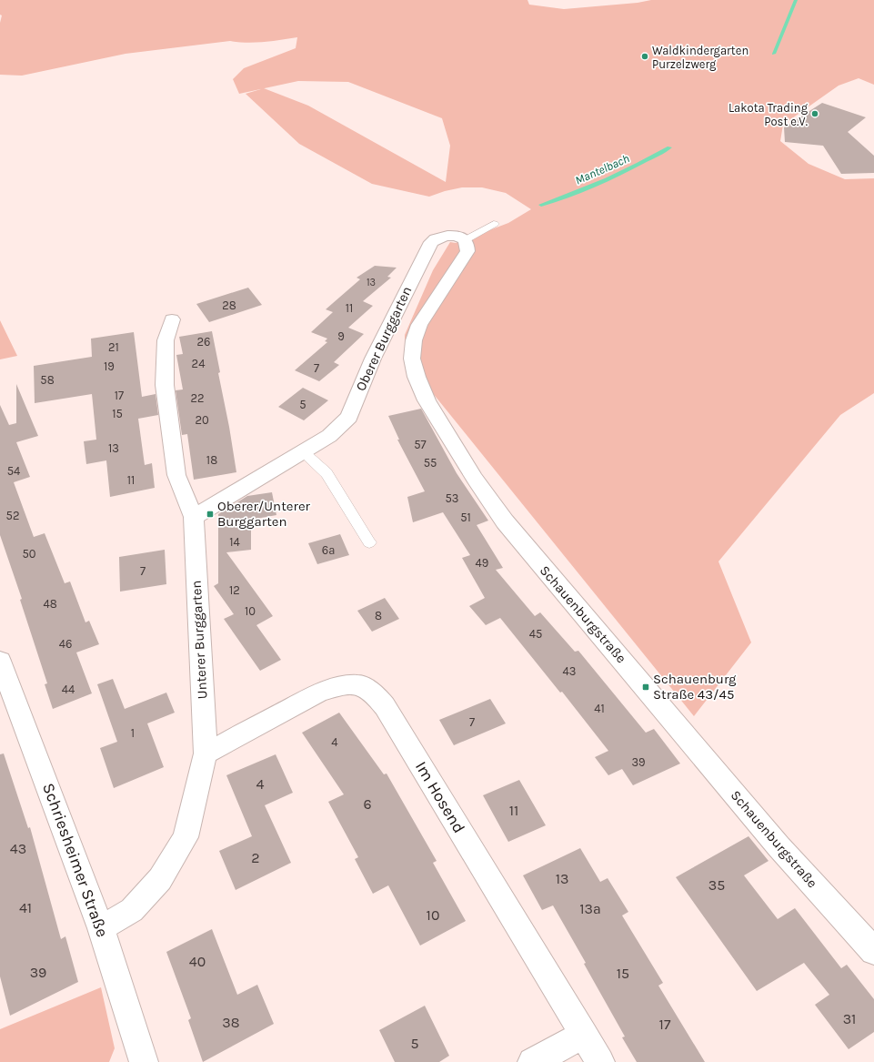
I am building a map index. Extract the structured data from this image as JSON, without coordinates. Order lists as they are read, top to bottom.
{
  "streets": {
    "street": [
      "Oberer Burggarten",
      "Schauenburgstraße",
      "Unterer Burggarten",
      "Im Hosend",
      "Schriesheimer Straße"
    ]
  },
  "crossings": [
    ["Oberer Burggarten", "Schauenburgstraße"],
    ["Oberer Burggarten", "Unterer Burggarten"],
    ["Unterer Burggarten", "Im Hosend"],
    ["Unterer Burggarten", "Schriesheimer Straße"]
  ],
  "water": ["Mantelbach"],
  "places": {
    "other": ["Waldkindergarten Purzelzwerg", "Lakota Trading Post e.V."],
    "transit": ["Oberer/Unterer Burggarten", "Schauenburg Straße 43/45"]
  },
  "house_numbers": [
    "13",
    "28",
    "11",
    "9",
    "26",
    "21",
    "24",
    "19",
    "7",
    "58",
    "17",
    "22",
    "5",
    "15",
    "20",
    "57",
    "13",
    "18",
    "55",
    "54",
    "11",
    "53",
    "52",
    "51",
    "14",
    "6a",
    "50",
    "49",
    "7",
    "12",
    "48",
    "10",
    "8",
    "45",
    "46",
    "43",
    "44",
    "41",
    "7",
    "1",
    "4",
    "39",
    "4",
    "6",
    "11",
    "43",
    "2",
    "13",
    "35",
    "41",
    "13a",
    "10",
    "40",
    "39",
    "15",
    "31",
    "38",
    "17",
    "5"
  ]
}
